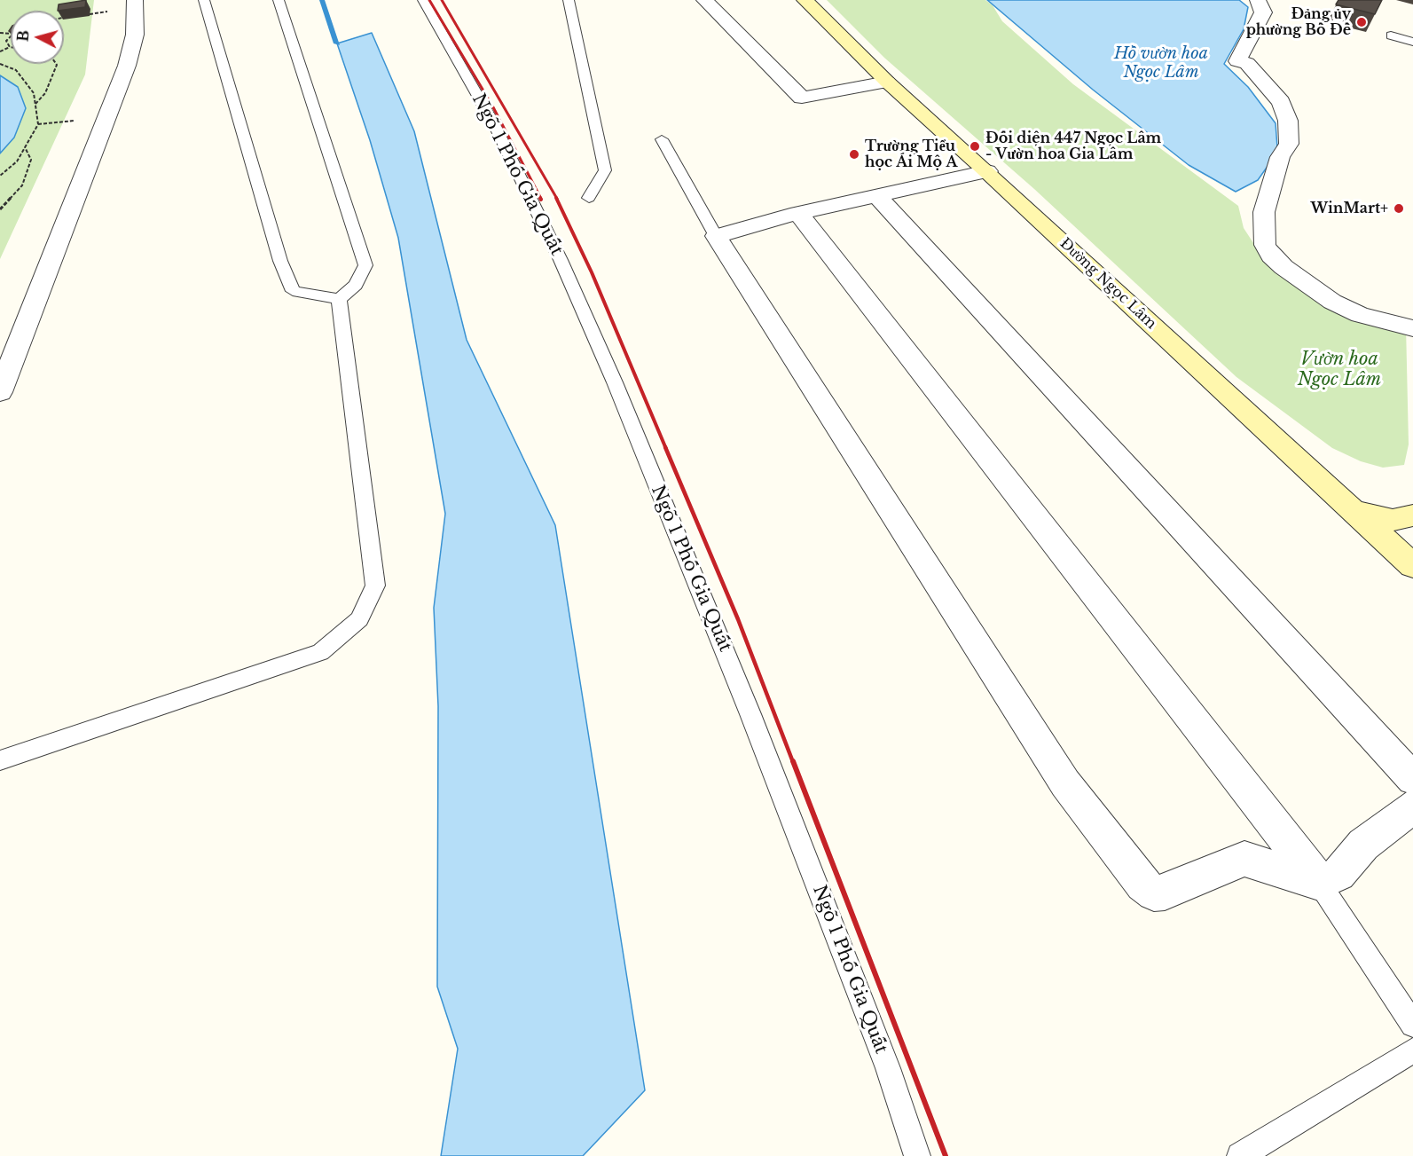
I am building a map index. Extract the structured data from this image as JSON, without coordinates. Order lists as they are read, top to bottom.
{
  "streets": {
    "main road": ["Đường Ngọc Lâm"],
    "lane": ["Ngõ 1 Phố Gia Quất"]
  },
  "water": ["Hồ vườn hoa Ngọc Lâm"],
  "parks": ["Vườn hoa Ngọc Lâm"],
  "places": [
    "Đảng ủy phường Bồ Đề",
    "Đối diện 447 Ngọc Lâm - Vườn hoa Gia Lâm",
    "Trường Tiểu học Ái Mộ A",
    "WinMart+"
  ],
  "north": "left"
}
